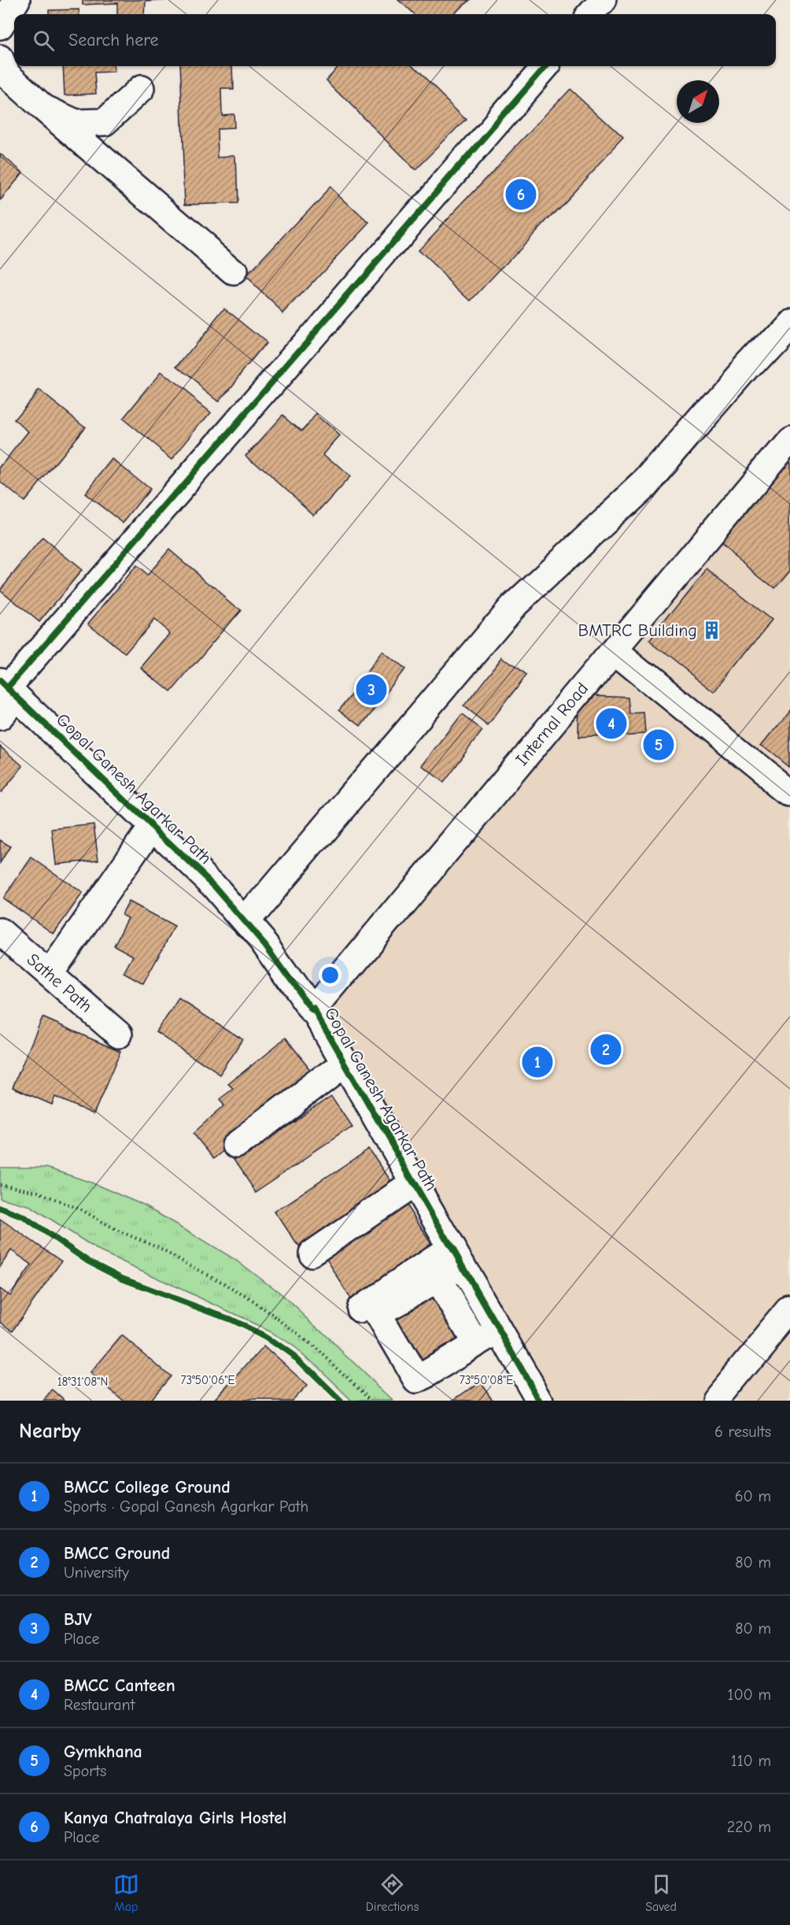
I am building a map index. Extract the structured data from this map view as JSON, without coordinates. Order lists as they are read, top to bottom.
{
  "streets": {
    "street": ["Internal Road", "Gopal Ganesh Agarkar Path", "Sathe Path"]
  },
  "crossings": [
    ["Internal Road", "Gopal Ganesh Agarkar Path"]
  ],
  "places": {
    "building": ["BMTRC Building"]
  },
  "north": "top right",
  "page": {
    "search": "Search here",
    "pins": [
      "6",
      "3",
      "4",
      "5",
      "2",
      "1"
    ],
    "heading": ["Nearby", "6 results"],
    "list": [
      {
        "mark": "1",
        "name": "BMCC College Ground",
        "note": "Sports · Gopal Ganesh Agarkar Path",
        "value": "60 m"
      },
      {
        "mark": "2",
        "name": "BMCC Ground",
        "note": "University",
        "value": "80 m"
      },
      {
        "mark": "3",
        "name": "BJV",
        "note": "Place",
        "value": "80 m"
      },
      {
        "mark": "4",
        "name": "BMCC Canteen",
        "note": "Restaurant",
        "value": "100 m"
      },
      {
        "mark": "5",
        "name": "Gymkhana",
        "note": "Sports",
        "value": "110 m"
      },
      {
        "mark": "6",
        "name": "Kanya Chatralaya Girls Hostel",
        "note": "Place",
        "value": "220 m"
      }
    ],
    "nav": ["Map", "Directions", "Saved"]
  },
  "coordinates": ["73°50'06\"E", "73°50'08\"E", "18°31'08\"N"]
}
